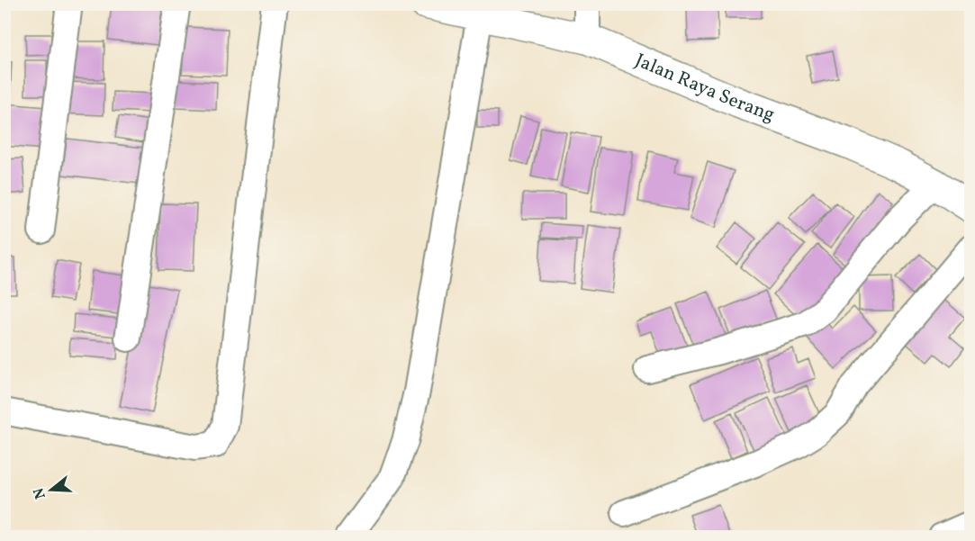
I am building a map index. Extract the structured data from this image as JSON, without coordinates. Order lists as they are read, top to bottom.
{
  "streets": {
    "highway": ["Jalan Raya Serang"]
  },
  "north": "left"
}
